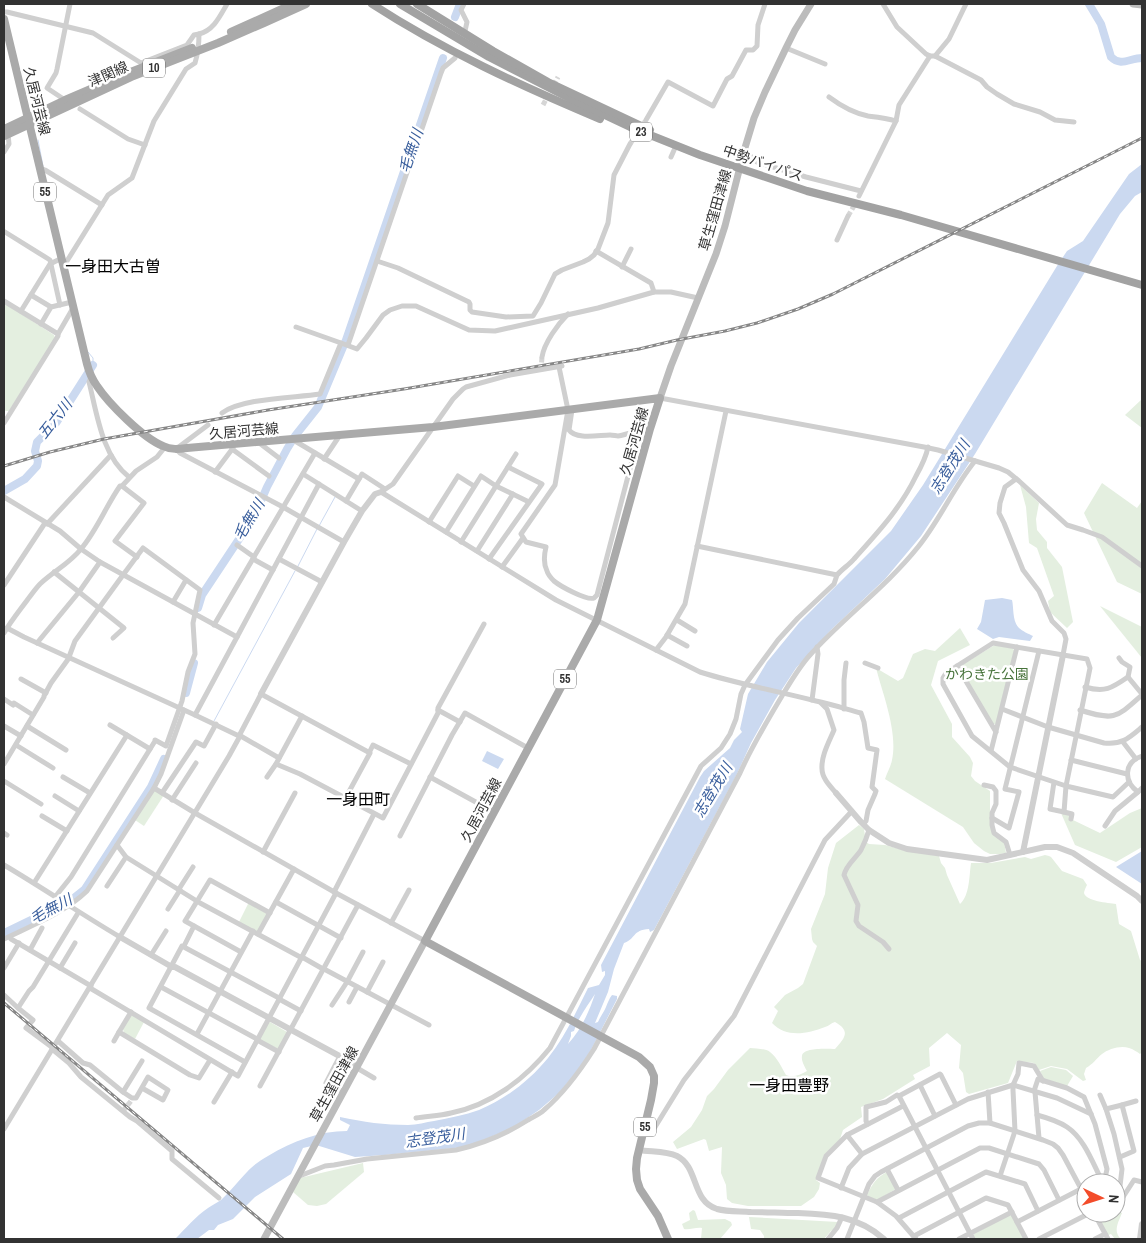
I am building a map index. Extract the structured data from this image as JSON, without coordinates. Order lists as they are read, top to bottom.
{
  "streets": {
    "highway": ["23", "中勢バイパス"],
    "main road": [
      "10",
      "津関線",
      "久居河芸線",
      "55",
      "草生窪田津線"
    ]
  },
  "crossings": [
    ["津関線", "久居河芸線"],
    ["久居河芸線", "55"],
    ["久居河芸線", "草生窪田津線"],
    ["中勢バイパス", "草生窪田津線"],
    ["55", "草生窪田津線"]
  ],
  "districts": ["一身田大古曽", "一身田町", "一身田豊野"],
  "water": ["毛無川", "五六川", "志登茂川"],
  "parks": ["かわきた公園"],
  "north": "right"
}
